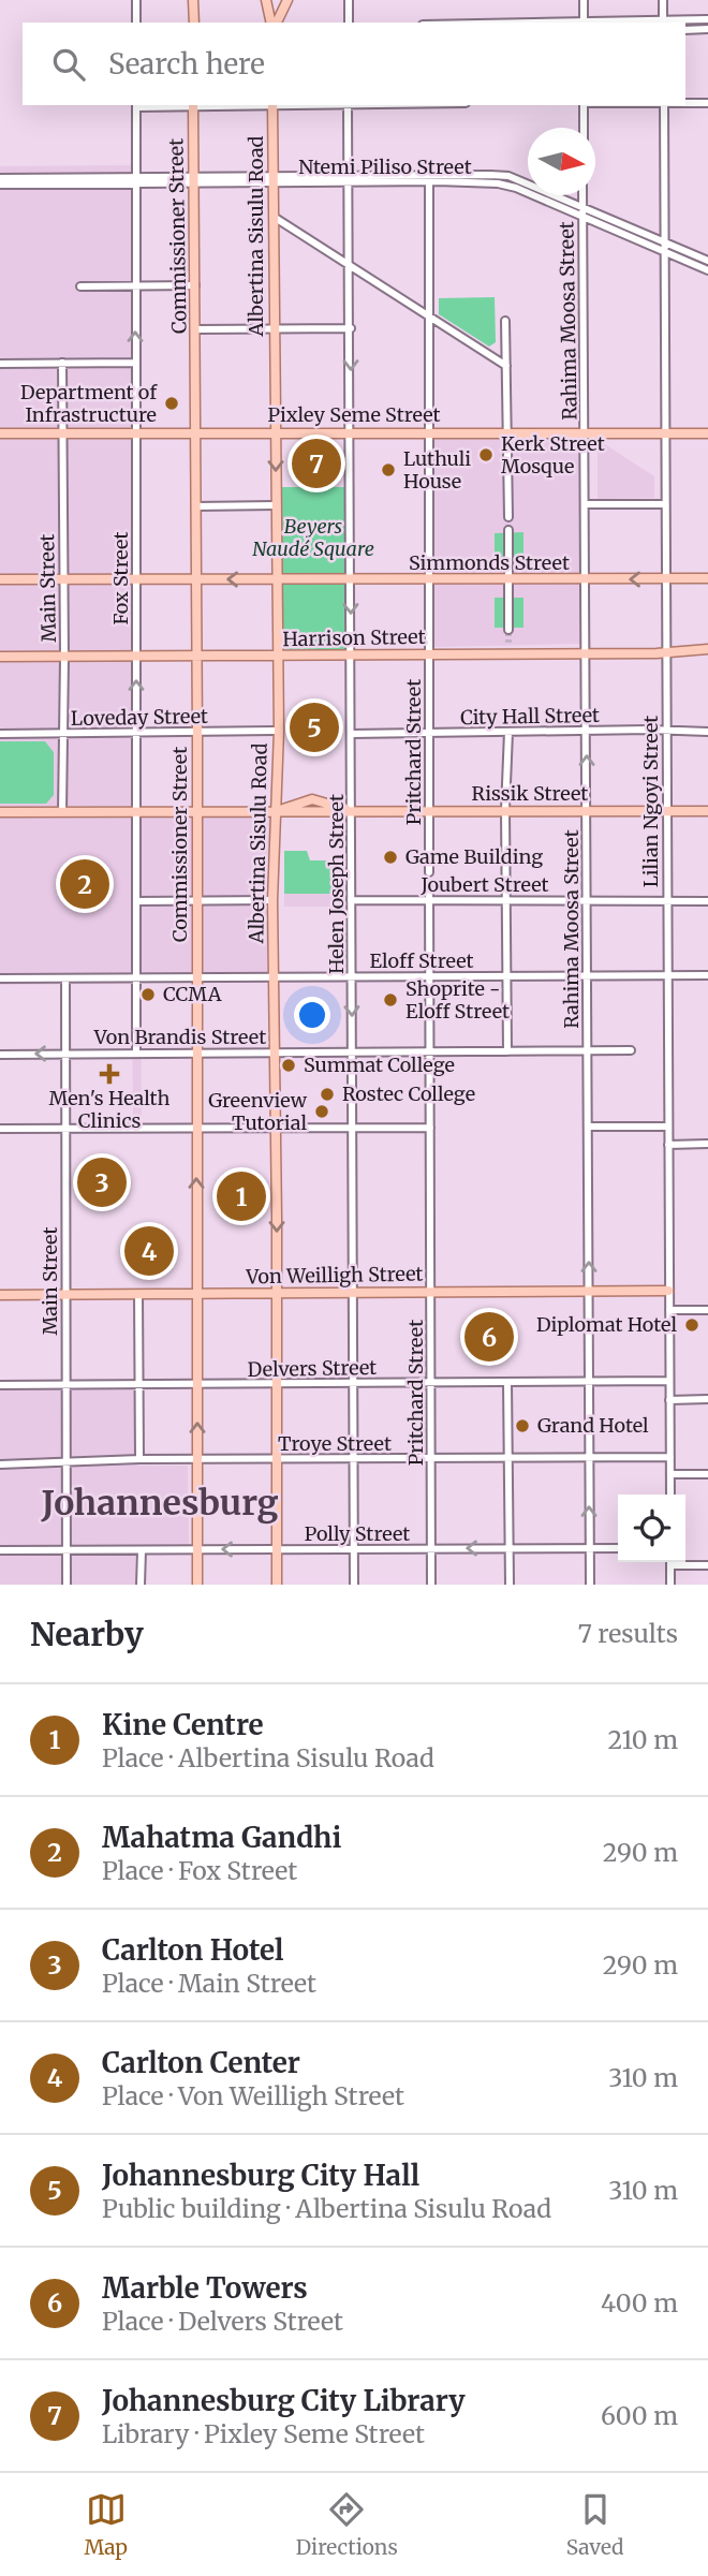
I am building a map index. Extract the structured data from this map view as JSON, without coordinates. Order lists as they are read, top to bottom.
{
  "streets": {
    "main road": [
      "Commissioner Street",
      "Albertina Sisulu Road",
      "Pixley Seme Street",
      "Simmonds Street",
      "Harrison Street",
      "Rissik Street",
      "Von Weilligh Street"
    ],
    "street": [
      "Ntemi Piliso Street",
      "Rahima Moosa Street",
      "Fox Street",
      "Main Street",
      "City Hall Street",
      "Loveday Street",
      "Pritchard Street",
      "Lilian Ngoyi Street",
      "Helen Joseph Street",
      "Joubert Street",
      "Eloff Street",
      "Von Brandis Street",
      "Delvers Street",
      "Troye Street",
      "Polly Street"
    ]
  },
  "crossings": [
    ["Ntemi Piliso Street", "Commissioner Street"],
    ["Ntemi Piliso Street", "Albertina Sisulu Road"],
    ["Ntemi Piliso Street", "Rahima Moosa Street"],
    ["Ntemi Piliso Street", "Fox Street"],
    ["Ntemi Piliso Street", "Pritchard Street"],
    ["Ntemi Piliso Street", "Lilian Ngoyi Street"],
    ["Ntemi Piliso Street", "Helen Joseph Street"],
    ["Commissioner Street", "Pixley Seme Street"],
    ["Commissioner Street", "Simmonds Street"],
    ["Commissioner Street", "Harrison Street"],
    ["Commissioner Street", "Loveday Street"],
    ["Commissioner Street", "Rissik Street"],
    ["Commissioner Street", "Eloff Street"],
    ["Commissioner Street", "Von Brandis Street"],
    ["Commissioner Street", "Von Weilligh Street"],
    ["Commissioner Street", "Delvers Street"],
    ["Commissioner Street", "Troye Street"],
    ["Commissioner Street", "Polly Street"],
    ["Albertina Sisulu Road", "Pixley Seme Street"],
    ["Albertina Sisulu Road", "Simmonds Street"],
    ["Albertina Sisulu Road", "Harrison Street"],
    ["Albertina Sisulu Road", "Loveday Street"],
    ["Albertina Sisulu Road", "Rissik Street"],
    ["Albertina Sisulu Road", "Eloff Street"],
    ["Albertina Sisulu Road", "Von Brandis Street"],
    ["Albertina Sisulu Road", "Von Weilligh Street"],
    ["Albertina Sisulu Road", "Delvers Street"],
    ["Albertina Sisulu Road", "Troye Street"],
    ["Albertina Sisulu Road", "Polly Street"],
    ["Rahima Moosa Street", "Pixley Seme Street"],
    ["Rahima Moosa Street", "Simmonds Street"],
    ["Rahima Moosa Street", "Harrison Street"],
    ["Rahima Moosa Street", "City Hall Street"],
    ["Rahima Moosa Street", "Rissik Street"],
    ["Rahima Moosa Street", "Joubert Street"],
    ["Rahima Moosa Street", "Eloff Street"],
    ["Rahima Moosa Street", "Von Brandis Street"],
    ["Rahima Moosa Street", "Von Weilligh Street"],
    ["Rahima Moosa Street", "Delvers Street"],
    ["Rahima Moosa Street", "Troye Street"],
    ["Rahima Moosa Street", "Polly Street"],
    ["Pixley Seme Street", "Fox Street"],
    ["Pixley Seme Street", "Main Street"],
    ["Pixley Seme Street", "Pritchard Street"],
    ["Pixley Seme Street", "Lilian Ngoyi Street"],
    ["Pixley Seme Street", "Helen Joseph Street"],
    ["Simmonds Street", "Fox Street"],
    ["Simmonds Street", "Main Street"],
    ["Simmonds Street", "Pritchard Street"],
    ["Simmonds Street", "Lilian Ngoyi Street"],
    ["Simmonds Street", "Helen Joseph Street"],
    ["Fox Street", "Harrison Street"],
    ["Fox Street", "Loveday Street"],
    ["Fox Street", "Rissik Street"],
    ["Fox Street", "Eloff Street"],
    ["Fox Street", "Von Brandis Street"],
    ["Main Street", "Harrison Street"],
    ["Main Street", "Loveday Street"],
    ["Main Street", "Rissik Street"],
    ["Main Street", "Eloff Street"],
    ["Main Street", "Von Brandis Street"],
    ["Main Street", "Von Weilligh Street"],
    ["Main Street", "Delvers Street"],
    ["Main Street", "Troye Street"],
    ["Main Street", "Polly Street"],
    ["Harrison Street", "Pritchard Street"],
    ["Harrison Street", "Lilian Ngoyi Street"],
    ["Harrison Street", "Helen Joseph Street"],
    ["City Hall Street", "Pritchard Street"],
    ["City Hall Street", "Lilian Ngoyi Street"],
    ["City Hall Street", "Helen Joseph Street"],
    ["Pritchard Street", "Rissik Street"],
    ["Pritchard Street", "Joubert Street"],
    ["Pritchard Street", "Eloff Street"],
    ["Pritchard Street", "Von Brandis Street"],
    ["Pritchard Street", "Von Weilligh Street"],
    ["Pritchard Street", "Delvers Street"],
    ["Pritchard Street", "Troye Street"],
    ["Pritchard Street", "Polly Street"],
    ["Rissik Street", "Lilian Ngoyi Street"],
    ["Rissik Street", "Helen Joseph Street"],
    ["Lilian Ngoyi Street", "Joubert Street"],
    ["Lilian Ngoyi Street", "Eloff Street"],
    ["Lilian Ngoyi Street", "Von Weilligh Street"],
    ["Lilian Ngoyi Street", "Delvers Street"],
    ["Lilian Ngoyi Street", "Troye Street"],
    ["Helen Joseph Street", "Joubert Street"],
    ["Helen Joseph Street", "Eloff Street"],
    ["Helen Joseph Street", "Von Brandis Street"],
    ["Helen Joseph Street", "Von Weilligh Street"],
    ["Helen Joseph Street", "Delvers Street"],
    ["Helen Joseph Street", "Troye Street"],
    ["Helen Joseph Street", "Polly Street"]
  ],
  "districts": ["Johannesburg"],
  "parks": ["Beyers Naudé Square"],
  "places": {
    "other": [
      "Department of Infrastructure",
      "Kerk Street Mosque",
      "Luthuli House",
      "Game Building",
      "CCMA",
      "Shoprite - Eloff Street",
      "Summat College",
      "Rostec College",
      "Greenview Tutorial",
      "Diplomat Hotel",
      "Grand Hotel"
    ],
    "health": ["Men's Health Clinics"]
  },
  "north": "right",
  "page": {
    "search": "Search here",
    "pins": [
      "7",
      "5",
      "2",
      "3",
      "1",
      "4",
      "6"
    ],
    "heading": ["Nearby", "7 results"],
    "list": [
      {
        "mark": "1",
        "name": "Kine Centre",
        "note": "Place · Albertina Sisulu Road",
        "value": "210 m"
      },
      {
        "mark": "2",
        "name": "Mahatma Gandhi",
        "note": "Place · Fox Street",
        "value": "290 m"
      },
      {
        "mark": "3",
        "name": "Carlton Hotel",
        "note": "Place · Main Street",
        "value": "290 m"
      },
      {
        "mark": "4",
        "name": "Carlton Center",
        "note": "Place · Von Weilligh Street",
        "value": "310 m"
      },
      {
        "mark": "5",
        "name": "Johannesburg City Hall",
        "note": "Public building · Albertina Sisulu Road",
        "value": "310 m"
      },
      {
        "mark": "6",
        "name": "Marble Towers",
        "note": "Place · Delvers Street",
        "value": "400 m"
      },
      {
        "mark": "7",
        "name": "Johannesburg City Library",
        "note": "Library · Pixley Seme Street",
        "value": "600 m"
      }
    ],
    "nav": ["Map", "Directions", "Saved"]
  }
}
